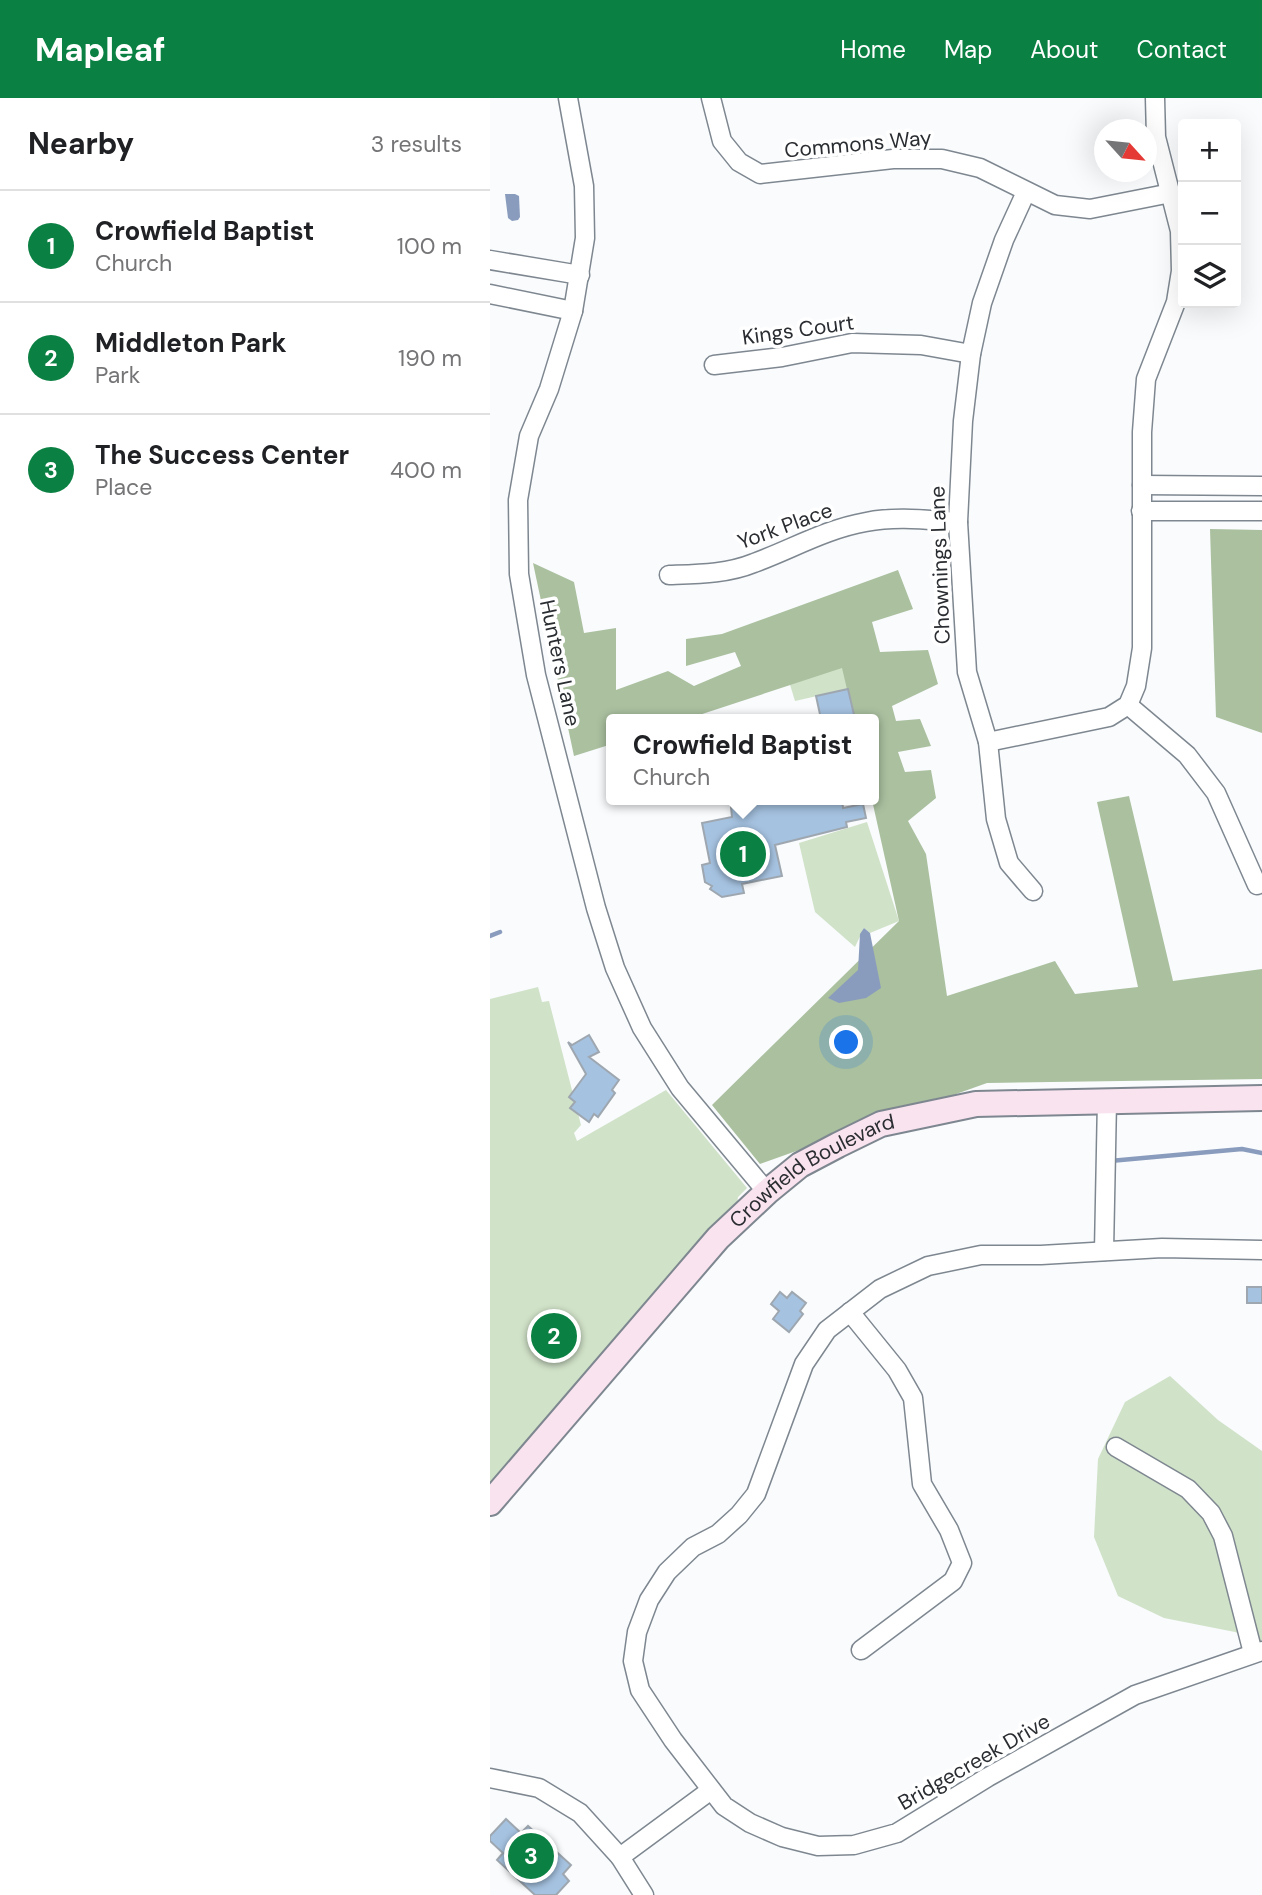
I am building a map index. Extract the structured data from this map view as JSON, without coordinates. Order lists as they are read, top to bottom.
{
  "streets": {
    "main road": ["Crowfield Boulevard"],
    "street": [
      "Commons Way",
      "Kings Court",
      "York Place",
      "Chownings Lane",
      "Hunters Lane",
      "Bridgecreek Drive"
    ]
  },
  "crossings": [
    ["Commons Way", "Chownings Lane"],
    ["Kings Court", "Chownings Lane"],
    ["York Place", "Chownings Lane"],
    ["Hunters Lane", "Crowfield Boulevard"]
  ],
  "north": "bottom right",
  "page": {
    "header": "Mapleaf",
    "nav": [
      "Home",
      "Map",
      "About",
      "Contact"
    ],
    "heading": ["Nearby", "3 results"],
    "map_buttons": ["+", "−"],
    "list": [
      {
        "mark": "1",
        "name": "Crowfield Baptist",
        "note": "Church",
        "value": "100 m"
      },
      {
        "mark": "2",
        "name": "Middleton Park",
        "note": "Park",
        "value": "190 m"
      },
      {
        "mark": "3",
        "name": "The Success Center",
        "note": "Place",
        "value": "400 m"
      }
    ],
    "popup": ["Crowfield Baptist", "Church"],
    "pins": ["1", "2", "3"]
  }
}
